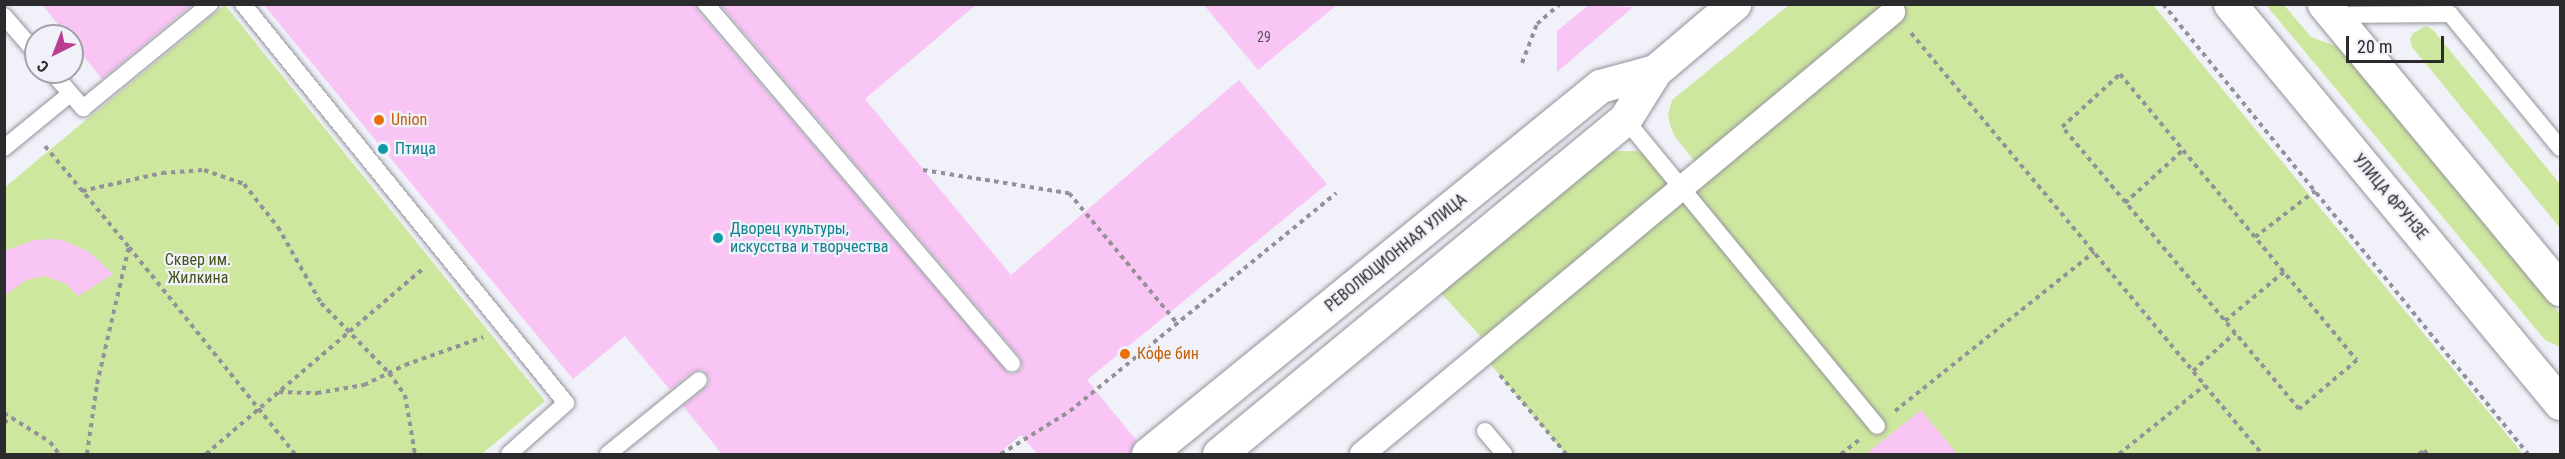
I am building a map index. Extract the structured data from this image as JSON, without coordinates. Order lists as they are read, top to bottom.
{
  "streets": {
    "main road": ["УЛИЦА ФРУНЗЕ", "РЕВОЛЮЦИОННАЯ УЛИЦА"]
  },
  "parks": ["Сквер им. Жилкина"],
  "places": [
    "Union",
    "Птица",
    "Дворец культуры, искусства и творчества",
    "Кофе бин"
  ],
  "house_numbers": ["29"],
  "scale_bar": "20 m",
  "north": "bottom left"
}
